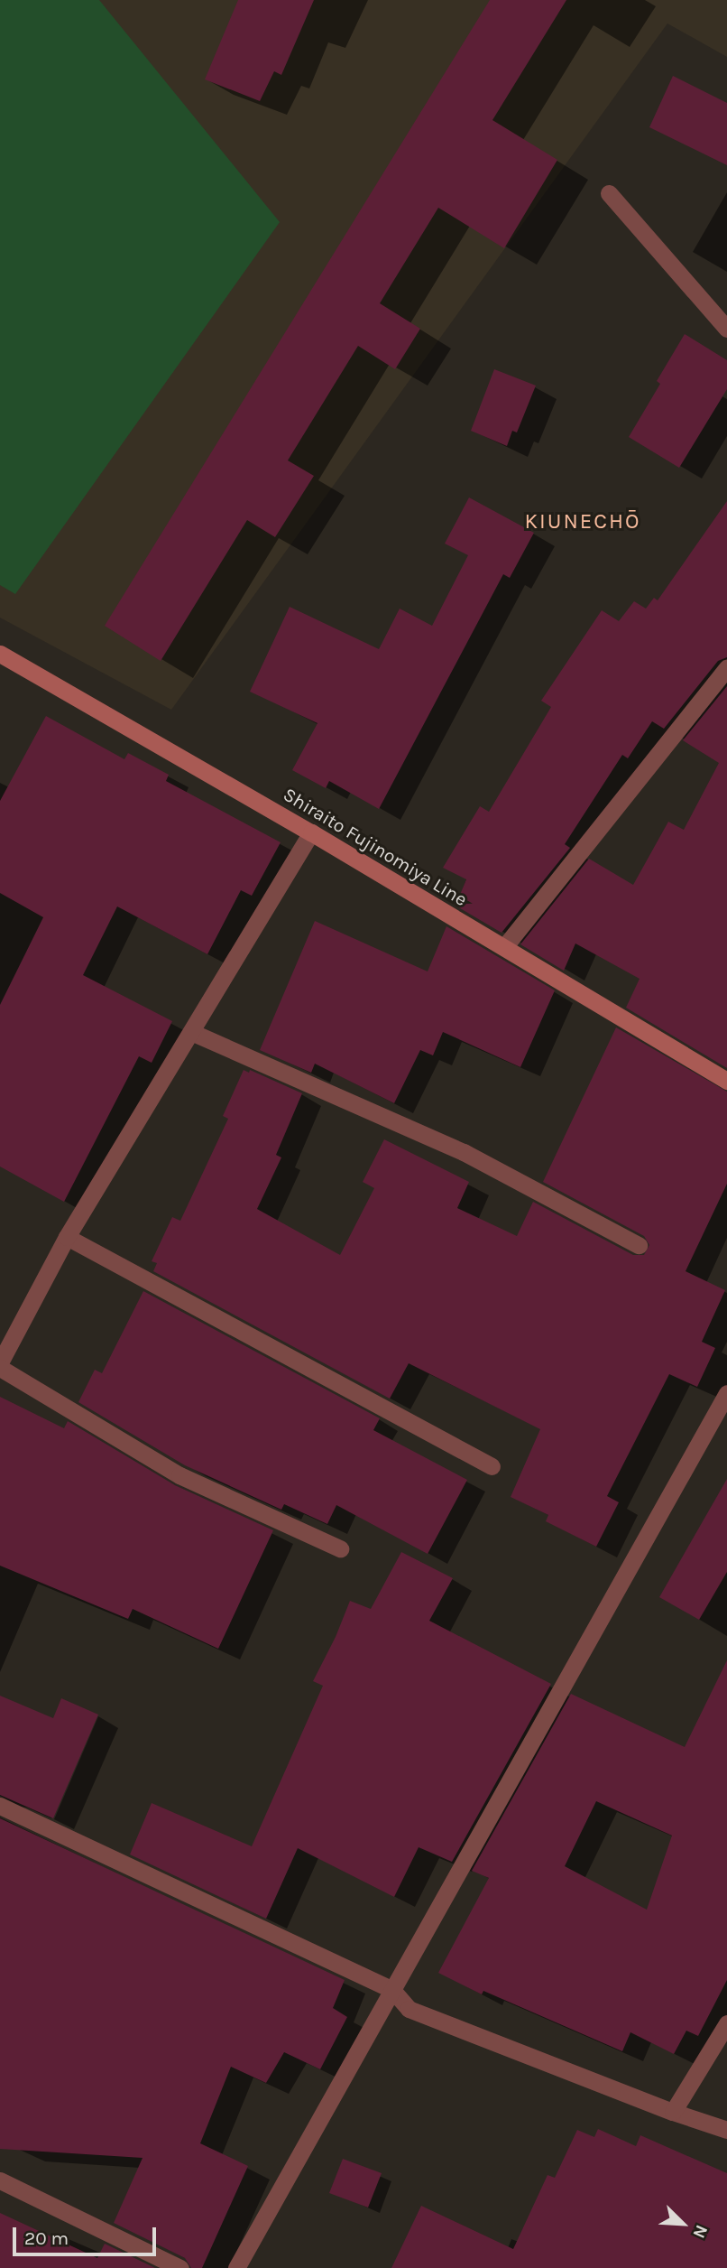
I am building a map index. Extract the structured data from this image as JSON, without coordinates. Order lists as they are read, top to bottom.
{
  "streets": {
    "main road": ["Shiraito Fujinomiya Line"]
  },
  "districts": ["KIUNECHŌ"],
  "scale_bar": "20 m",
  "north": "bottom right"
}
